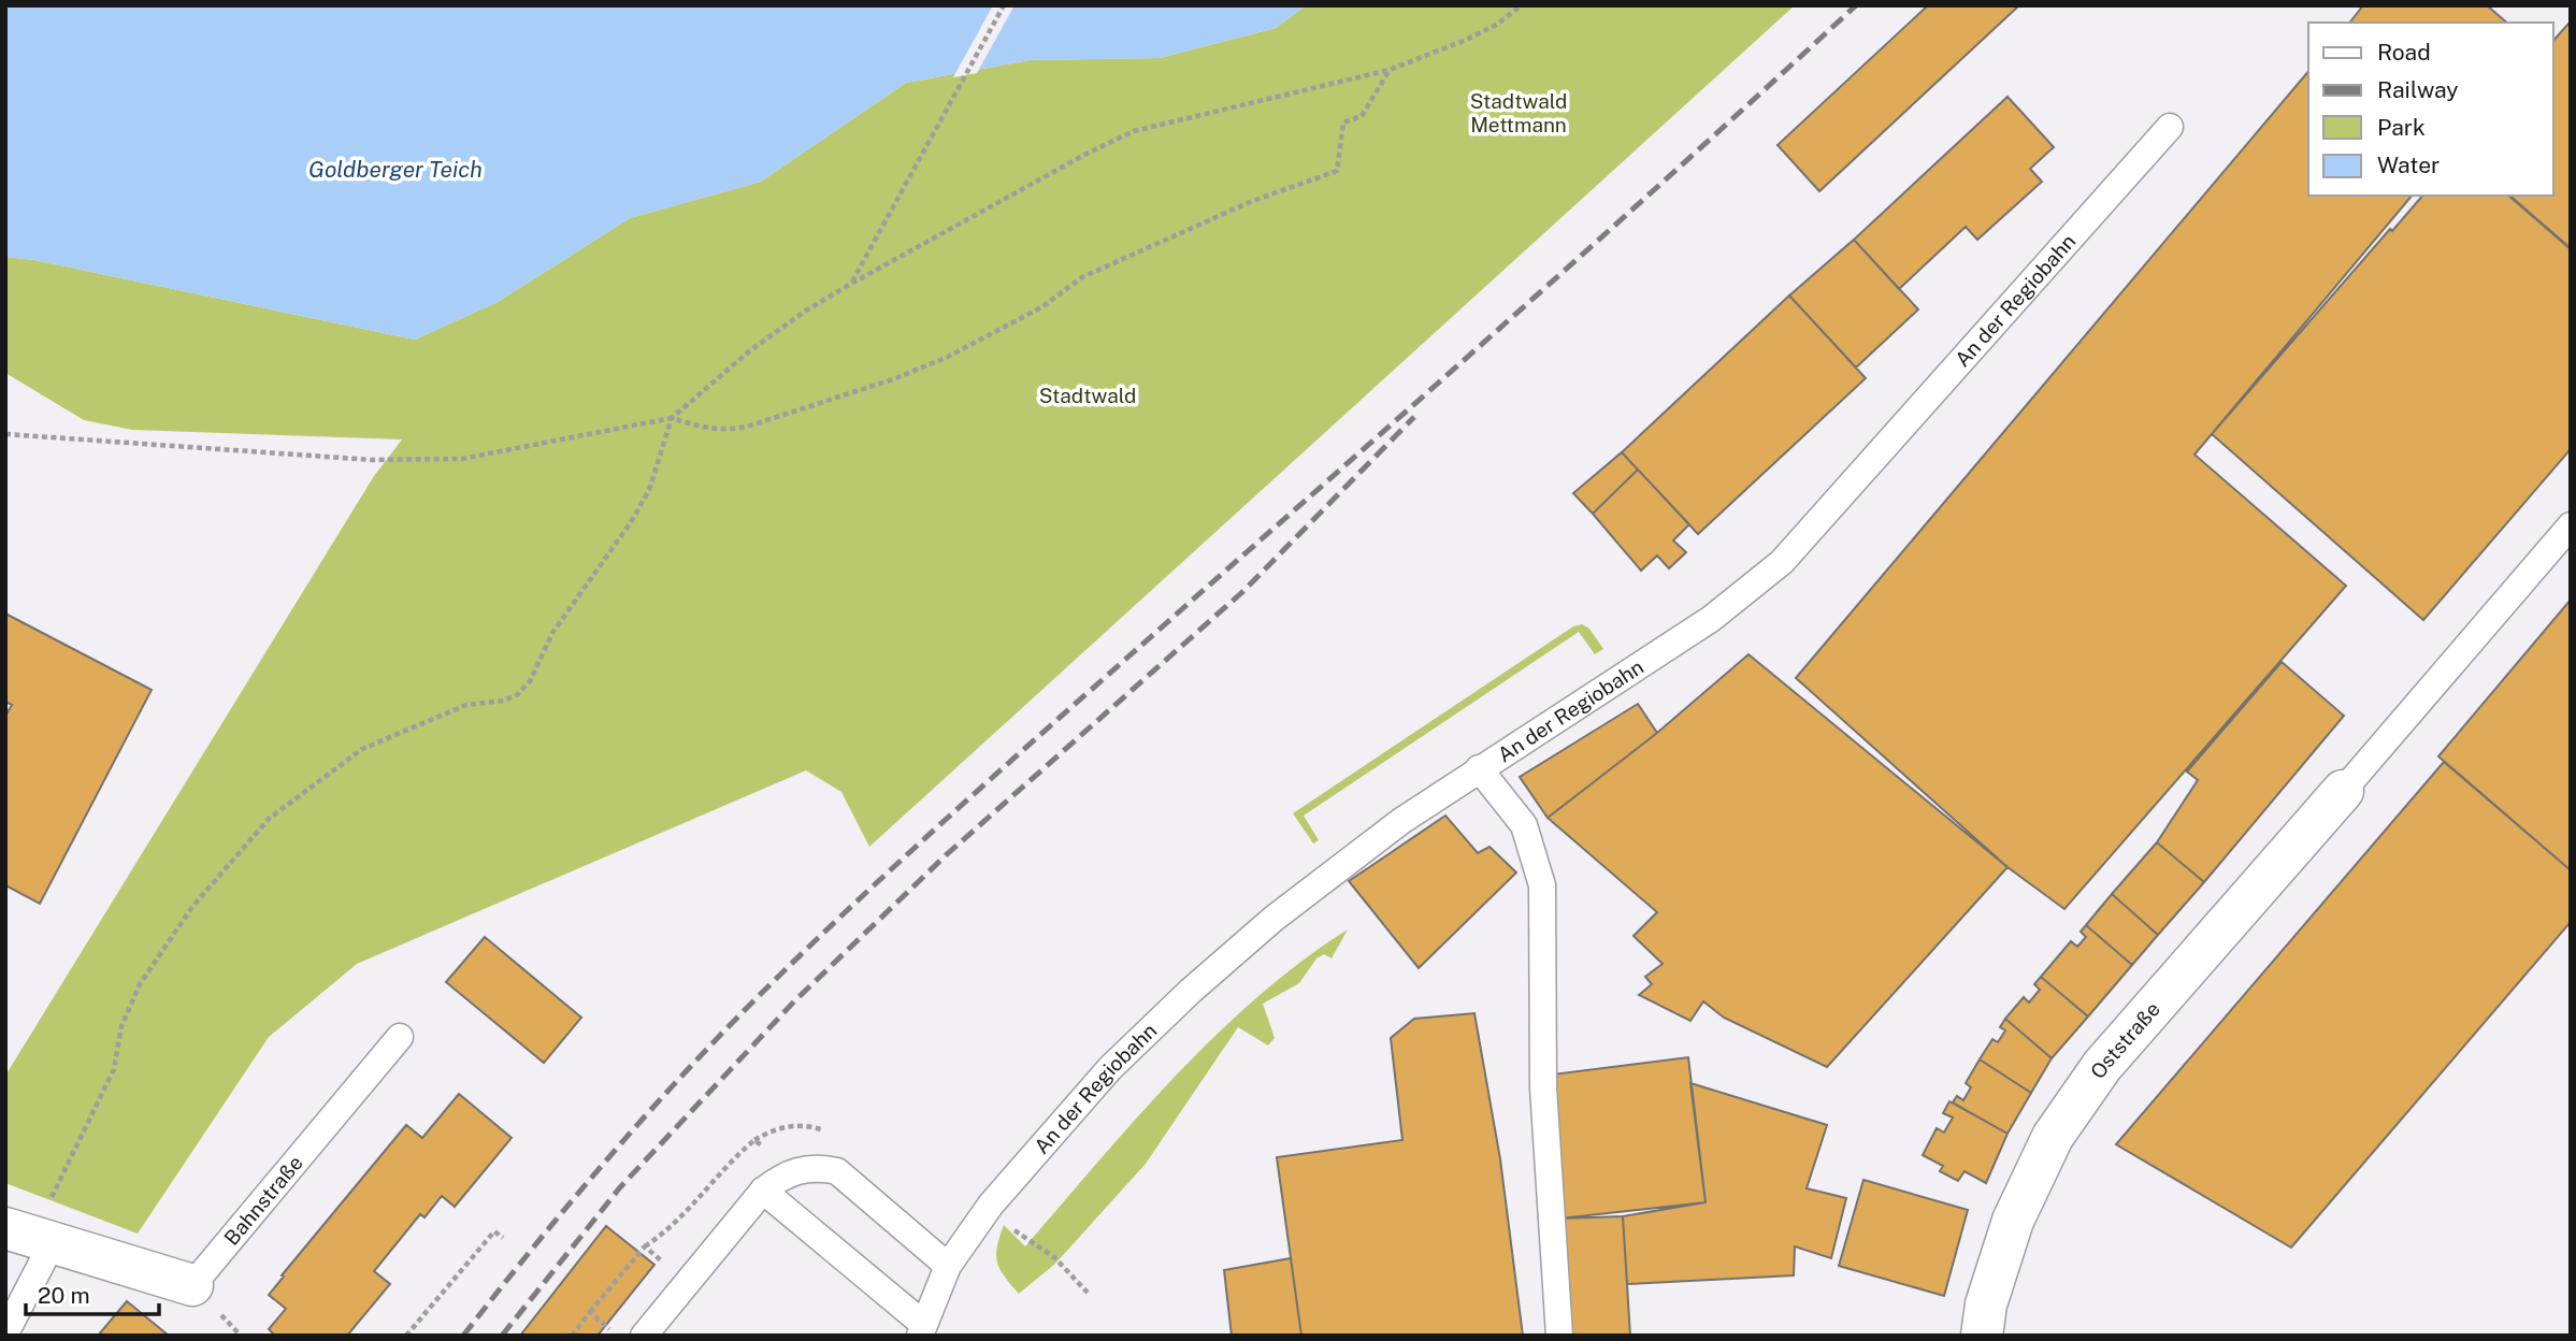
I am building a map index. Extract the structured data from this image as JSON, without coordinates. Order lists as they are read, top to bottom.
{
  "streets": {
    "street": ["Oststraße", "Bahnstraße"],
    "lane": ["An der Regiobahn"]
  },
  "water": ["Goldberger Teich"],
  "parks": ["Stadtwald Mettmann", "Stadtwald"],
  "legend": [
    "Road",
    "Railway",
    "Park",
    "Water"
  ],
  "scale_bar": "20 m"
}
